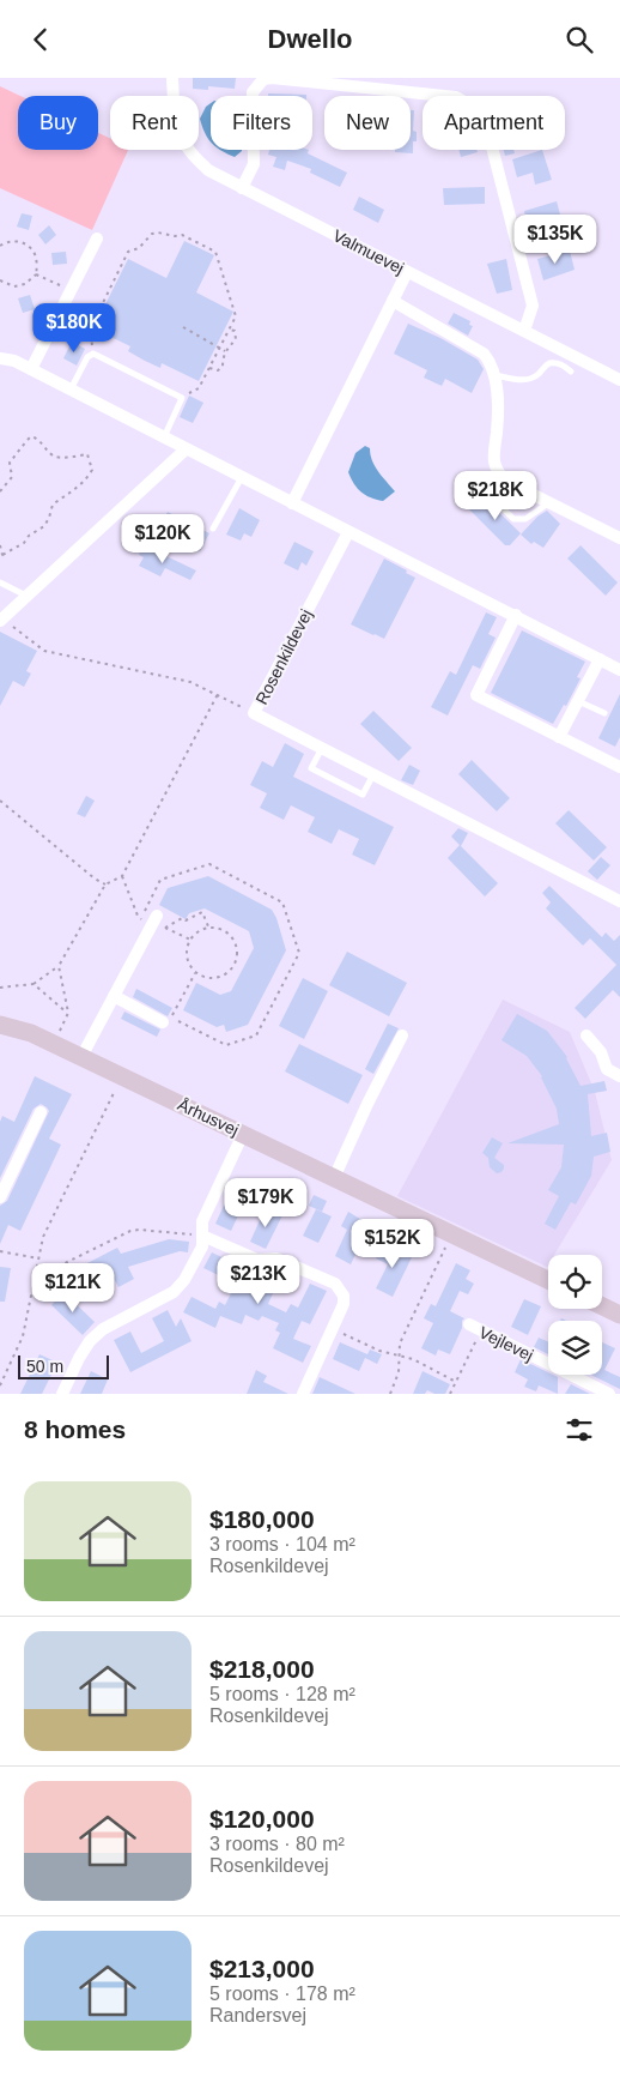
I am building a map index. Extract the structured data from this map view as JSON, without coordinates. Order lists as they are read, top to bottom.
{
  "streets": {
    "street": [
      "Valmuevej",
      "Rosenkildevej",
      "Århusvej",
      "Vejlevej"
    ]
  },
  "scale_bar": "50 m",
  "page": {
    "header": "Dwello",
    "chip": [
      "Buy",
      "Rent",
      "Filters",
      "New",
      "Apartment"
    ],
    "price": [
      "$135K",
      "$180K",
      "$218K",
      "$120K",
      "$179K",
      "$152K",
      "$213K",
      "$121K"
    ],
    "scale": "50 m",
    "heading": "8 homes",
    "list": [
      {
        "name": "$180,000",
        "note": "3 rooms · 104 m² · Rosenkildevej"
      },
      {
        "name": "$218,000",
        "note": "5 rooms · 128 m² · Rosenkildevej"
      },
      {
        "name": "$120,000",
        "note": "3 rooms · 80 m² · Rosenkildevej"
      },
      {
        "name": "$213,000",
        "note": "5 rooms · 178 m² · Randersvej"
      }
    ]
  }
}
